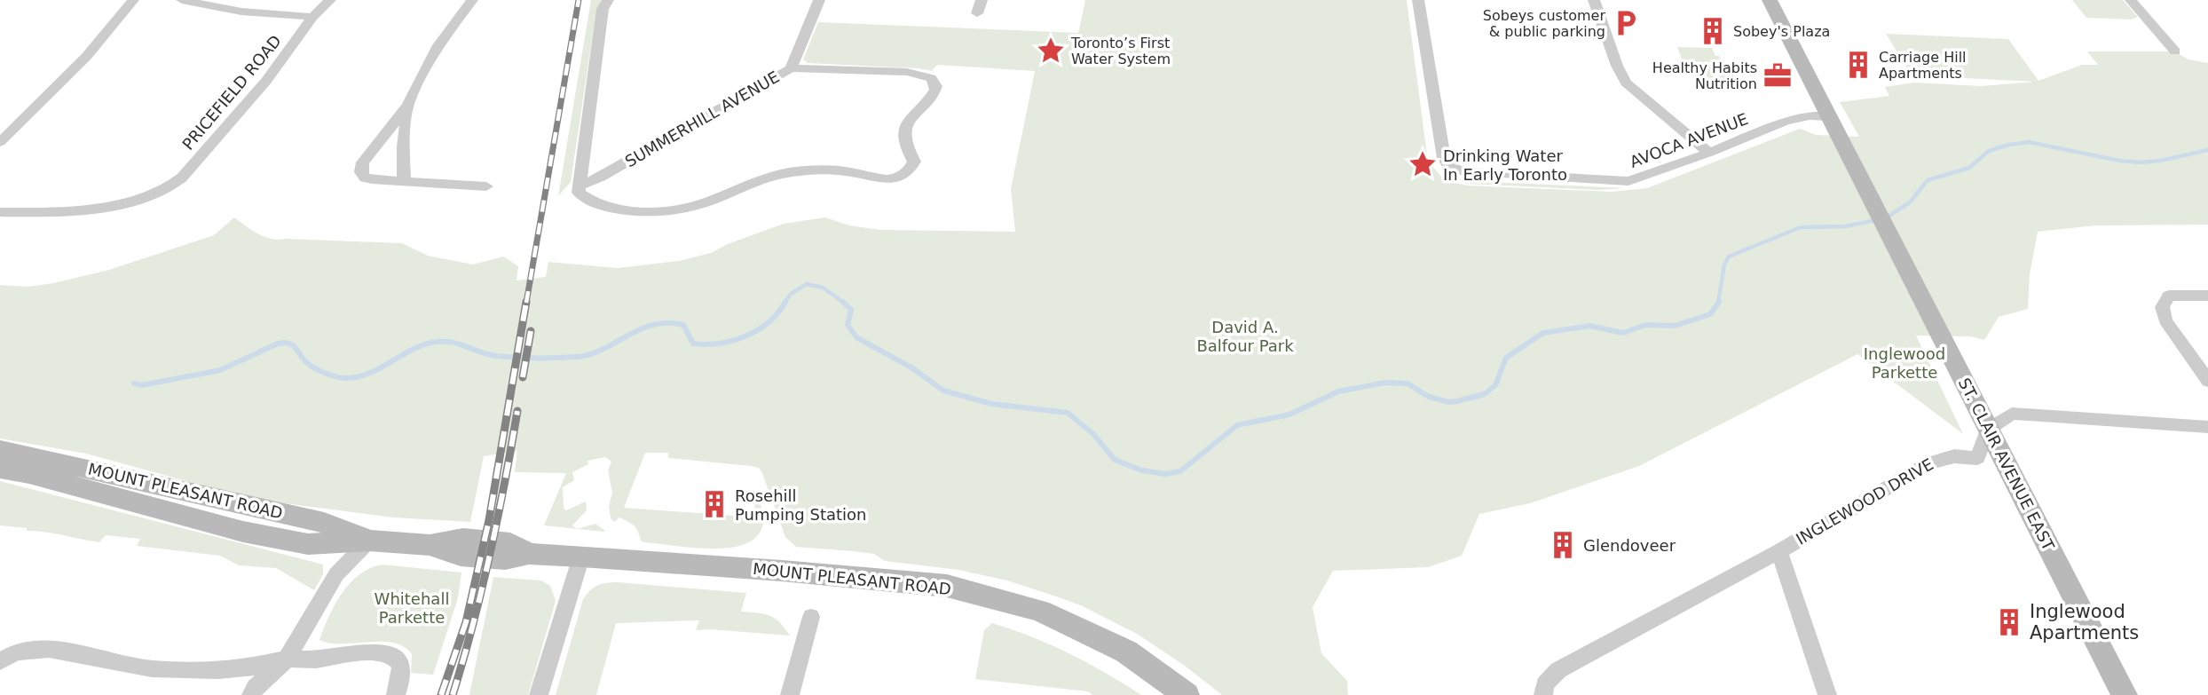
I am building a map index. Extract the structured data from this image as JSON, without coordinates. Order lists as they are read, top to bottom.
{
  "streets": {
    "main road": ["ST. CLAIR AVENUE EAST", "MOUNT PLEASANT ROAD"],
    "street": [
      "PRICEFIELD ROAD",
      "SUMMERHILL AVENUE",
      "AVOCA AVENUE",
      "INGLEWOOD DRIVE"
    ]
  },
  "crossings": [
    ["AVOCA AVENUE", "ST. CLAIR AVENUE EAST"],
    ["ST. CLAIR AVENUE EAST", "INGLEWOOD DRIVE"]
  ],
  "parks": ["David A. Balfour Park", "Inglewood Parkette", "Whitehall Parkette"],
  "places": {
    "parking": ["Sobeys customer & public parking"],
    "building": [
      "Sobey's Plaza",
      "Carriage Hill Apartments",
      "Rosehill Pumping Station",
      "Glendoveer",
      "Inglewood Apartments"
    ],
    "place": ["Toronto’s First Water System", "Drinking Water In Early Toronto"],
    "office": ["Healthy Habits Nutrition"]
  }
}
